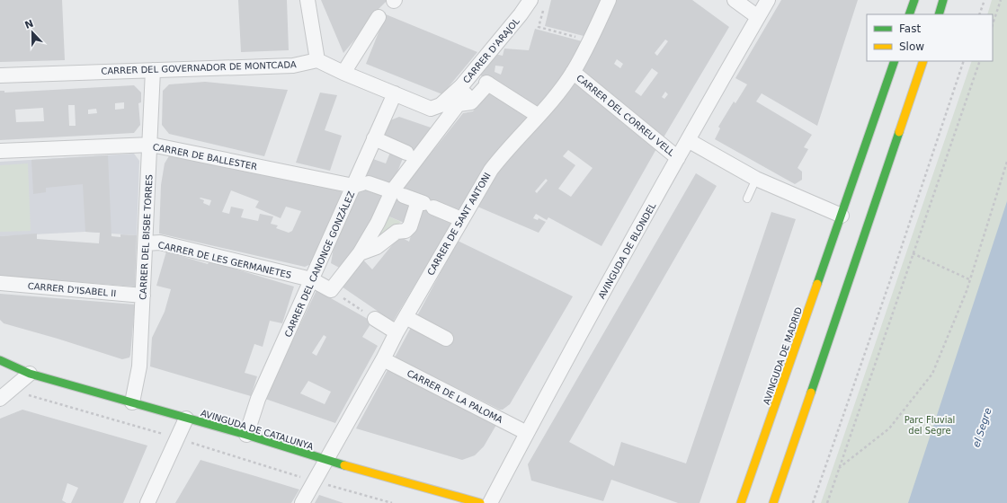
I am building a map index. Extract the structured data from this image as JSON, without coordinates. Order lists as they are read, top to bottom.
{
  "streets": {
    "main road": ["AVINGUDA DE MADRID", "AVINGUDA DE CATALUNYA"],
    "street": [
      "CARRER D'ARAJOL",
      "CARRER DEL GOVERNADOR DE MONTCADA",
      "CARRER DEL CORREU VELL",
      "CARRER DE BALLESTER",
      "CARRER DE SANT ANTONI",
      "CARRER DEL BISBE TORRES",
      "AVINGUDA DE BLONDEL",
      "CARRER DE LES GERMANETES",
      "CARRER DEL CANONGE GONZÁLEZ",
      "CARRER D'ISABEL II",
      "CARRER DE LA PALOMA"
    ]
  },
  "crossings": [
    ["CARRER D'ARAJOL", "CARRER DE BALLESTER"],
    ["CARRER D'ARAJOL", "CARRER DE LES GERMANETES"],
    ["CARRER DEL GOVERNADOR DE MONTCADA", "CARRER DEL BISBE TORRES"],
    ["CARRER DEL CORREU VELL", "CARRER DE SANT ANTONI"],
    ["CARRER DEL CORREU VELL", "AVINGUDA DE BLONDEL"],
    ["CARRER DE BALLESTER", "CARRER DE SANT ANTONI"],
    ["CARRER DE BALLESTER", "CARRER DEL BISBE TORRES"],
    ["CARRER DE BALLESTER", "CARRER DEL CANONGE GONZÁLEZ"],
    ["CARRER DE SANT ANTONI", "CARRER DE LA PALOMA"],
    ["CARRER DE SANT ANTONI", "AVINGUDA DE CATALUNYA"],
    ["CARRER DEL BISBE TORRES", "CARRER DE LES GERMANETES"],
    ["CARRER DEL BISBE TORRES", "CARRER D'ISABEL II"],
    ["CARRER DEL BISBE TORRES", "AVINGUDA DE CATALUNYA"],
    ["AVINGUDA DE BLONDEL", "CARRER DE LA PALOMA"],
    ["CARRER DE LES GERMANETES", "CARRER DEL CANONGE GONZÁLEZ"],
    ["CARRER DEL CANONGE GONZÁLEZ", "AVINGUDA DE CATALUNYA"]
  ],
  "water": ["el Segre"],
  "parks": ["Parc Fluvial del Segre"],
  "legend": ["Fast", "Slow"],
  "north": "top"
}
